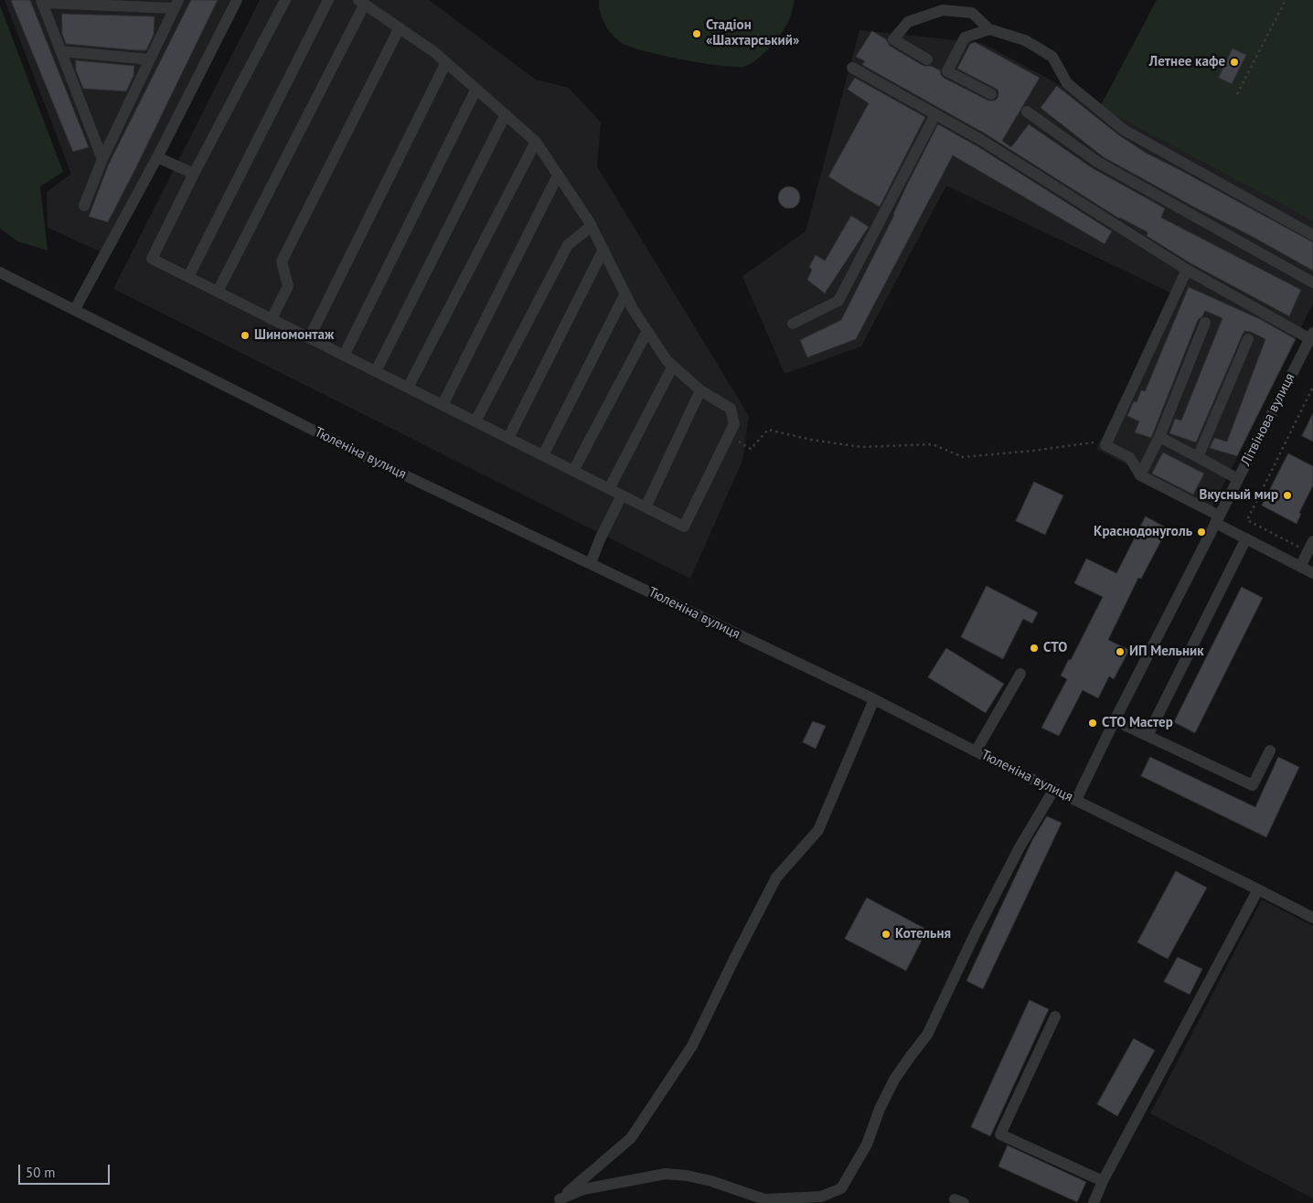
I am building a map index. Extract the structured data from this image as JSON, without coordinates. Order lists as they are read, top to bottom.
{
  "streets": {
    "street": ["Літвінова вулиця", "Тюленіна вулиця"]
  },
  "crossings": [
    ["Літвінова вулиця", "Тюленіна вулиця"]
  ],
  "places": [
    "Стадіон «Шахтарський»",
    "Летнее кафе",
    "Шиномонтаж",
    "Вкусный мир",
    "Краснодонуголь",
    "СТО",
    "ИП Мельник",
    "СТО Мастер",
    "Котельня"
  ],
  "scale_bar": "50 m"
}
